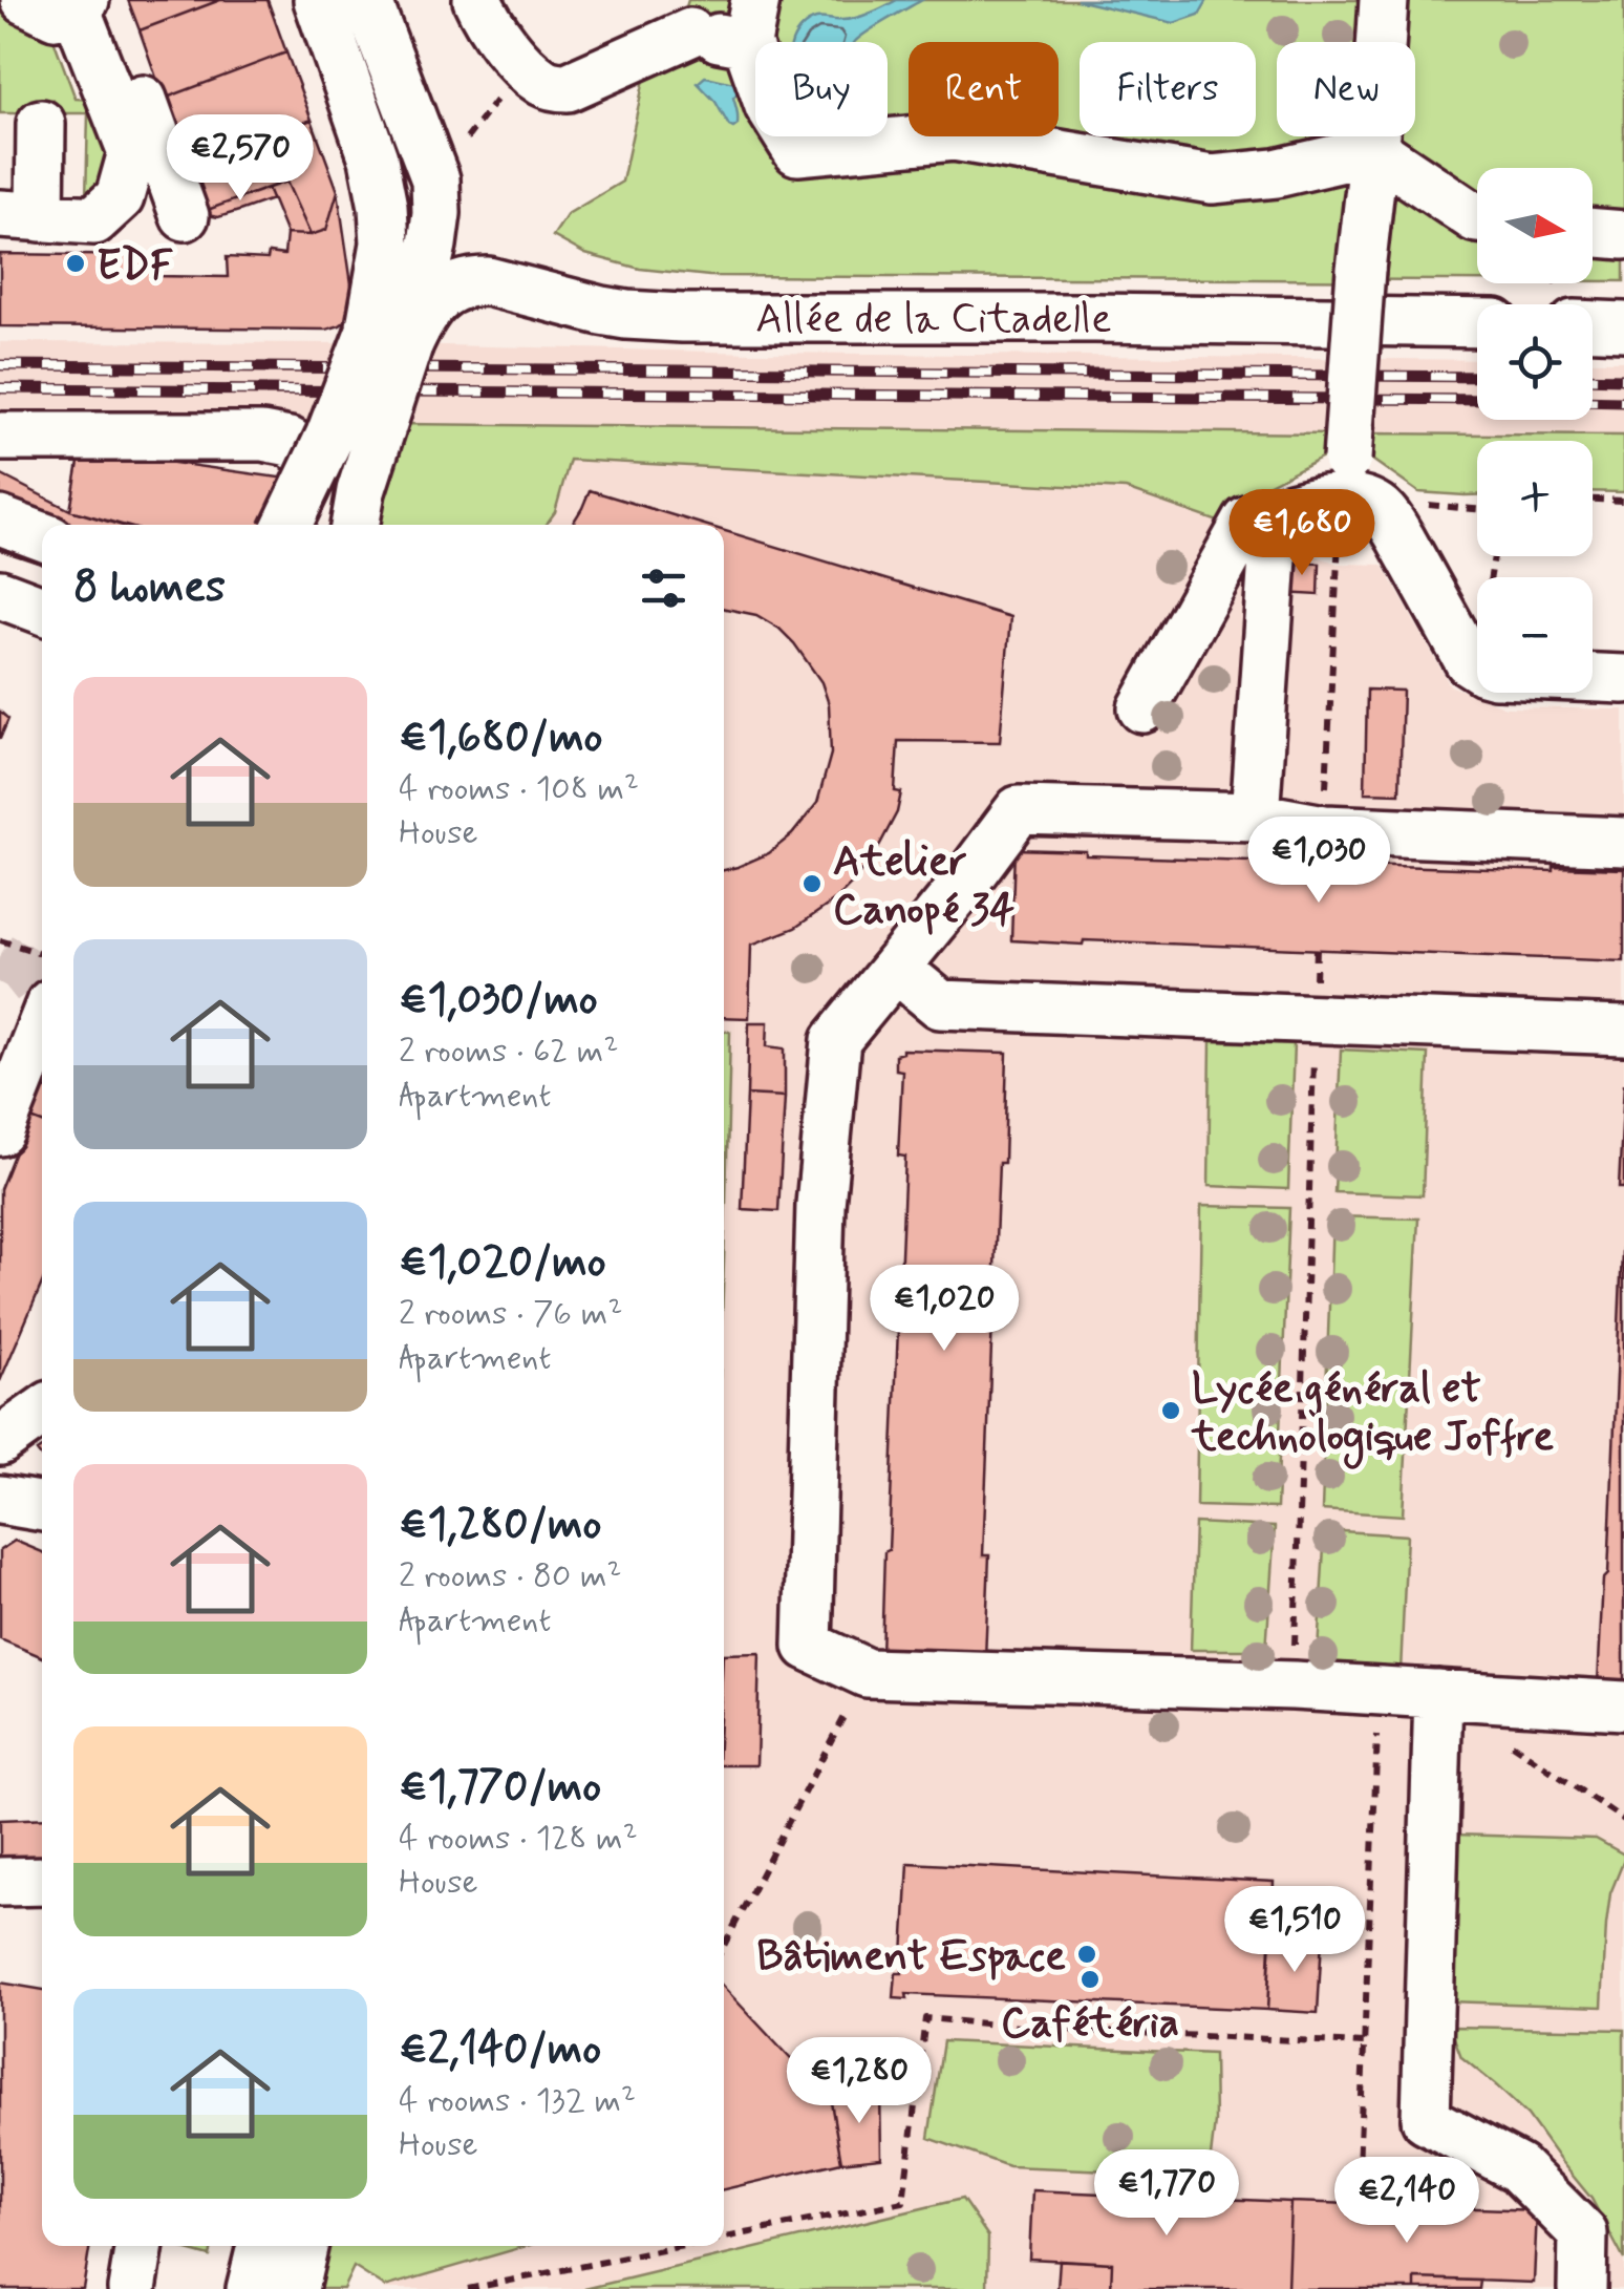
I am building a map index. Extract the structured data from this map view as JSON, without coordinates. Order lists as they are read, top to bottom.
{
  "streets": {
    "street": ["Allée de la Citadelle"]
  },
  "places": [
    "EDF",
    "Atelier Canopé 34",
    "Lycée général et technologique Joffre",
    "Bâtiment Espace",
    "Cafétéria"
  ],
  "north": "right",
  "page": {
    "chip": [
      "Buy",
      "Rent",
      "Filters",
      "New"
    ],
    "price": [
      "€2,570",
      "€1,680",
      "€1,030",
      "€1,020",
      "€1,510",
      "€1,280",
      "€1,770",
      "€2,140"
    ],
    "map_buttons": ["+", "−"],
    "heading": "8 homes",
    "list": [
      {
        "name": "€1,680/mo",
        "note": "4 rooms · 108 m² · House"
      },
      {
        "name": "€1,030/mo",
        "note": "2 rooms · 62 m² · Apartment"
      },
      {
        "name": "€1,020/mo",
        "note": "2 rooms · 76 m² · Apartment"
      },
      {
        "name": "€1,280/mo",
        "note": "2 rooms · 80 m² · Apartment"
      },
      {
        "name": "€1,770/mo",
        "note": "4 rooms · 128 m² · House"
      },
      {
        "name": "€2,140/mo",
        "note": "4 rooms · 132 m² · House"
      }
    ]
  }
}
